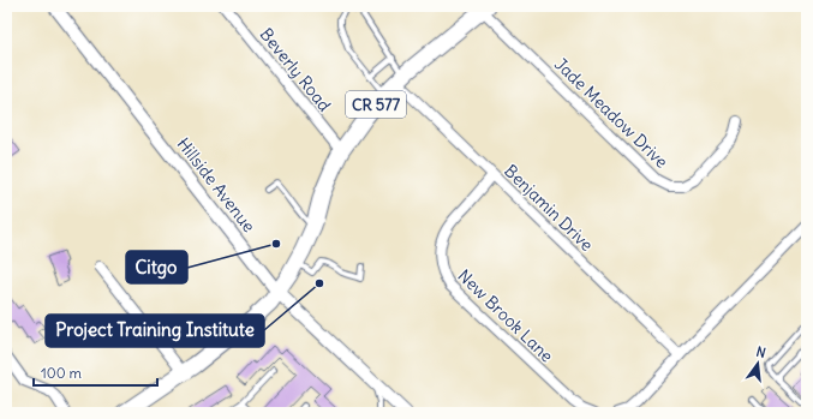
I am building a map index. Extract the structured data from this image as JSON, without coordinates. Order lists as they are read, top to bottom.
{
  "streets": {
    "main road": ["CR 577"],
    "street": [
      "Beverly Road",
      "Jade Meadow Drive",
      "Hillside Avenue",
      "Benjamin Drive",
      "New Brook Lane"
    ]
  },
  "crossings": [
    ["Beverly Road", "CR 577"],
    ["CR 577", "Jade Meadow Drive"],
    ["CR 577", "Hillside Avenue"],
    ["CR 577", "Benjamin Drive"],
    ["Benjamin Drive", "New Brook Lane"]
  ],
  "places": ["Citgo", "Project Training Institute"],
  "scale_bar": "100 m",
  "north": "top"
}
